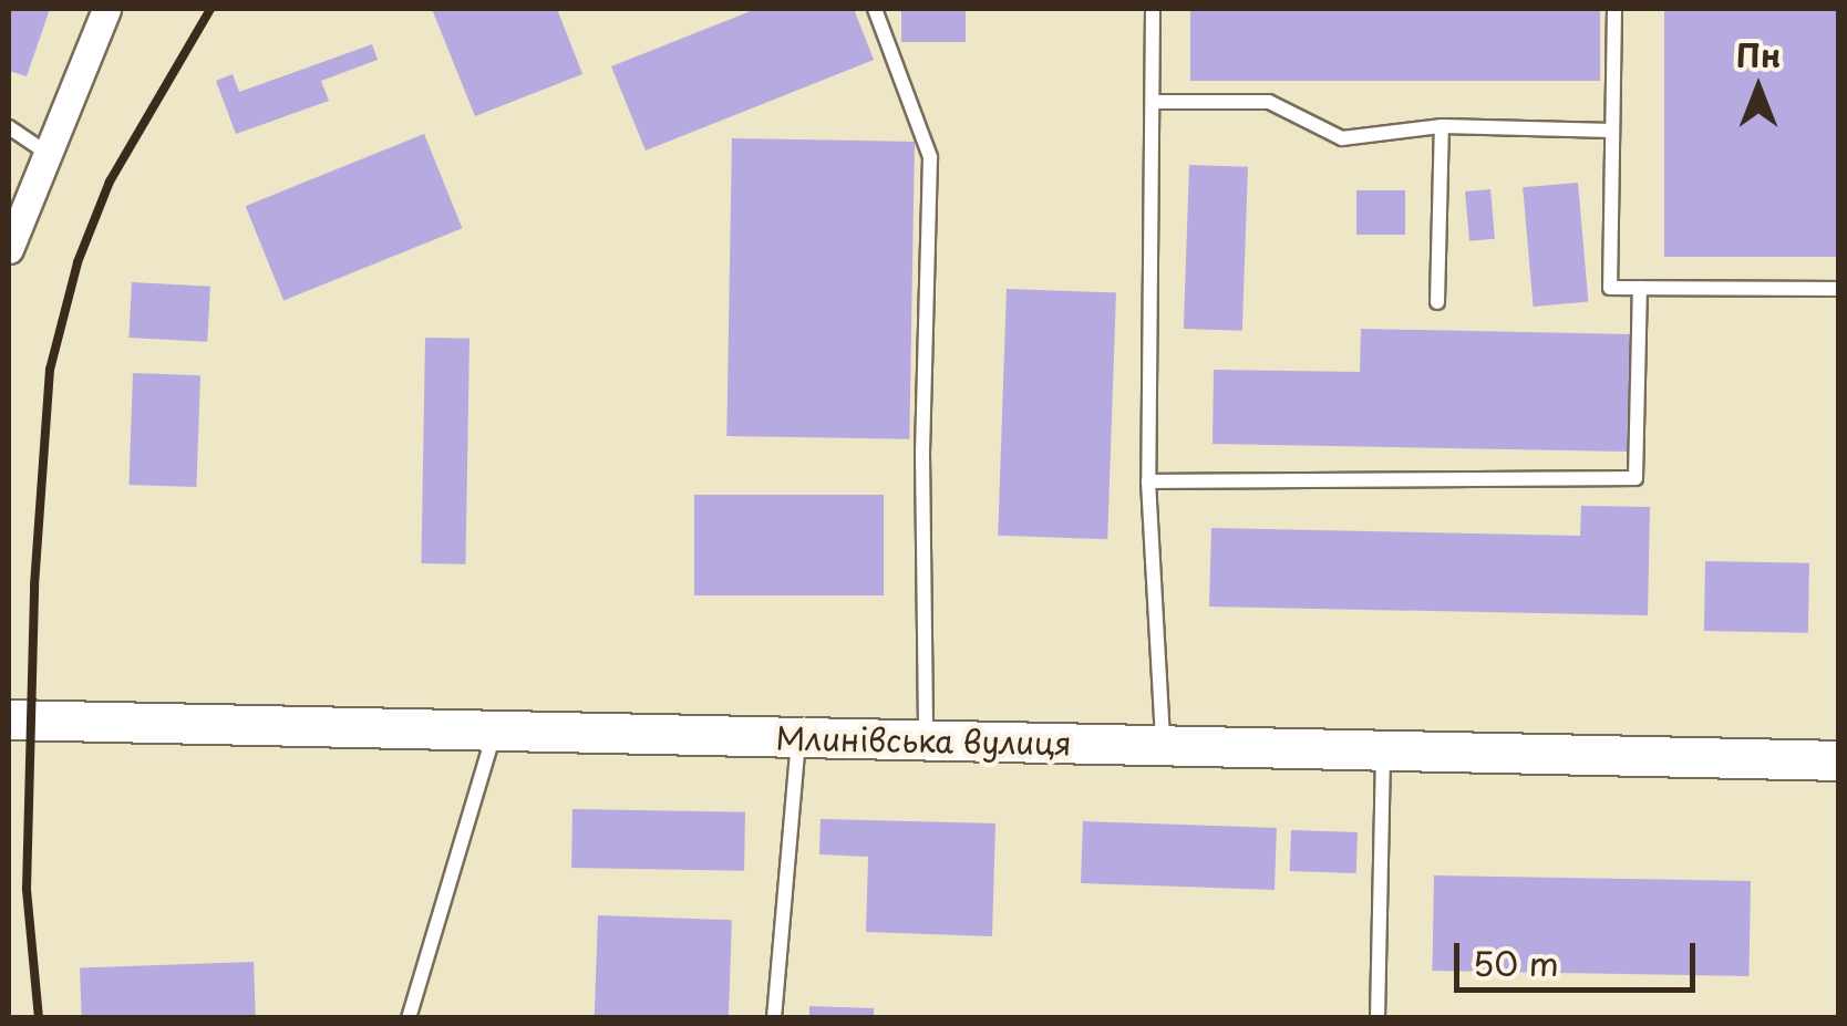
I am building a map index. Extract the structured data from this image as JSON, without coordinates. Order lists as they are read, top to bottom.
{
  "streets": {
    "main road": ["Млинівська вулиця"]
  },
  "scale_bar": "50 m",
  "north": "top"
}
